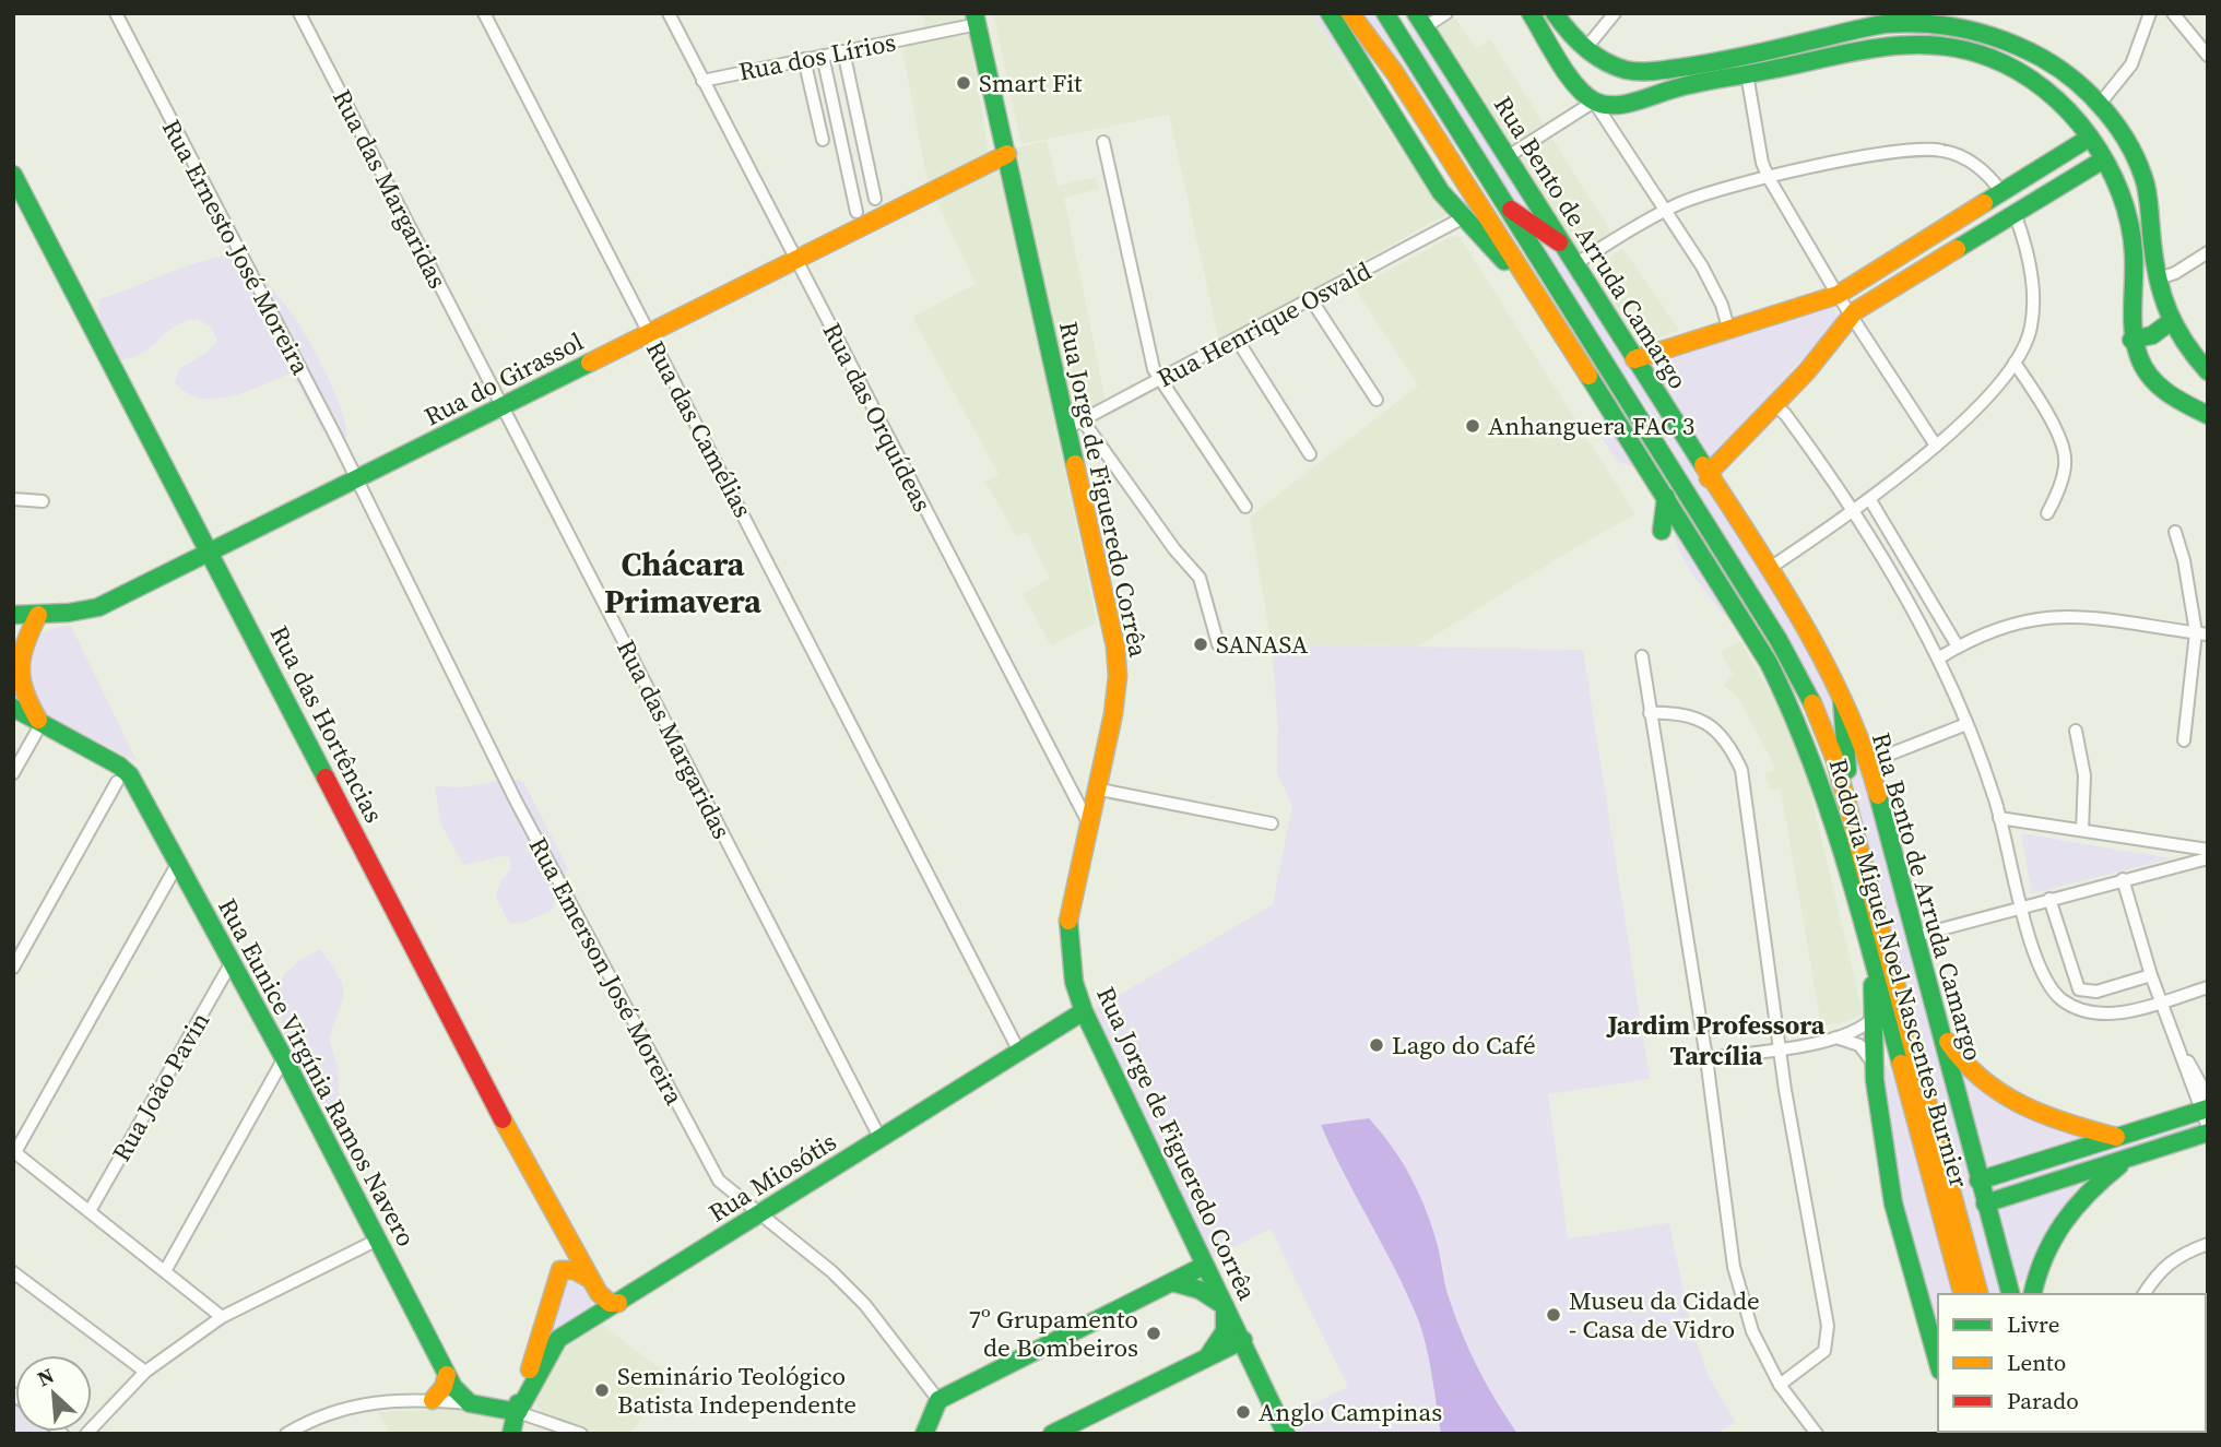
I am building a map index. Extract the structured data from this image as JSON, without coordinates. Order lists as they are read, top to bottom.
{
  "streets": {
    "main road": [
      "Rua Bento de Arruda Camargo",
      "Rua do Girassol",
      "Rua Jorge de Figueredo Corrêa",
      "Rua das Hortências",
      "Rodovia Miguel Noel Nascentes Burnier",
      "Rua Eunice Virgínia Ramos Navero",
      "Rua Miosótis"
    ],
    "street": [
      "Rua dos Lírios",
      "Rua das Margaridas",
      "Rua Ernesto José Moreira",
      "Rua Henrique Osvald",
      "Rua das Orquídeas",
      "Rua das Camélias",
      "Rua Emerson José Moreira",
      "Rua João Pavin"
    ]
  },
  "crossings": [
    ["Rua dos Lírios", "Rua das Orquídeas"],
    ["Rua dos Lírios", "Rua Jorge de Figueredo Corrêa"],
    ["Rua das Margaridas", "Rua do Girassol"],
    ["Rua das Margaridas", "Rua Miosótis"],
    ["Rua Ernesto José Moreira", "Rua do Girassol"],
    ["Rua Ernesto José Moreira", "Rua Emerson José Moreira"],
    ["Rua Henrique Osvald", "Rua Jorge de Figueredo Corrêa"],
    ["Rua do Girassol", "Rua das Orquídeas"],
    ["Rua do Girassol", "Rua das Camélias"],
    ["Rua do Girassol", "Rua Jorge de Figueredo Corrêa"],
    ["Rua do Girassol", "Rua das Hortências"],
    ["Rua do Girassol", "Rua Emerson José Moreira"],
    ["Rua das Orquídeas", "Rua Jorge de Figueredo Corrêa"],
    ["Rua das Camélias", "Rua Miosótis"],
    ["Rua Jorge de Figueredo Corrêa", "Rua Miosótis"],
    ["Rua Emerson José Moreira", "Rua Miosótis"],
    ["Rua Eunice Virgínia Ramos Navero", "Rua João Pavin"]
  ],
  "districts": ["Chácara Primavera", "Jardim Professora Tarcília"],
  "places": [
    "Smart Fit",
    "Anhanguera FAC 3",
    "SANASA",
    "Lago do Café",
    "Museu da Cidade - Casa de Vidro",
    "7º Grupamento de Bombeiros",
    "Seminário Teológico Batista Independente",
    "Anglo Campinas"
  ],
  "legend": ["Livre", "Lento", "Parado"],
  "north": "top left"
}
